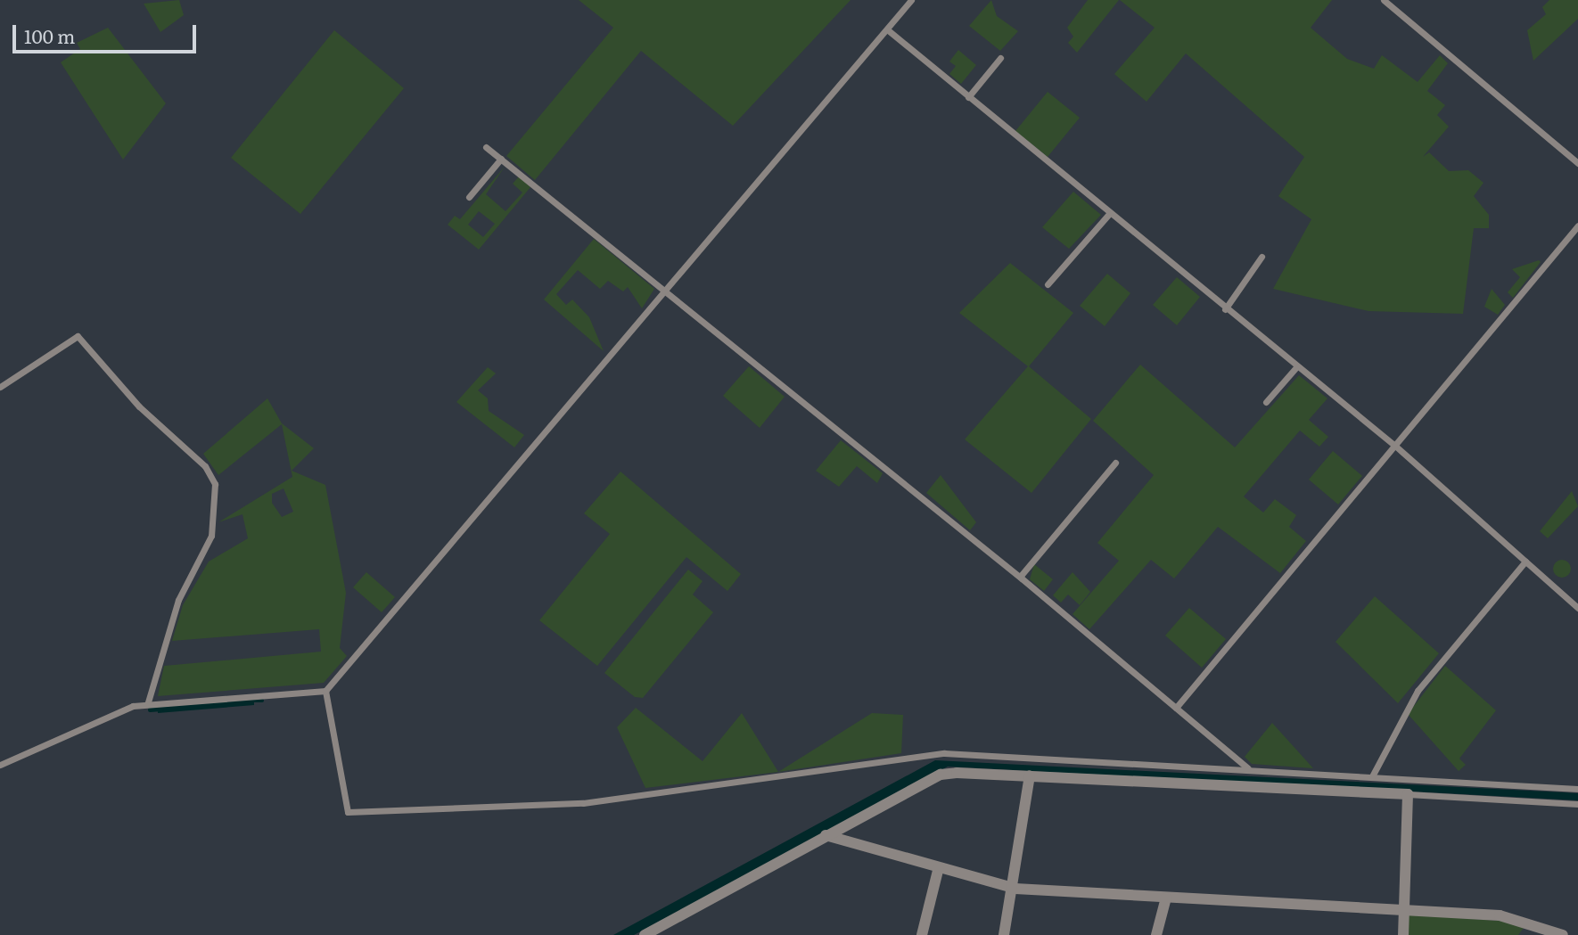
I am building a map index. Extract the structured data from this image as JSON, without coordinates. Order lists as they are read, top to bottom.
{
  "scale_bar": "100 m"
}
